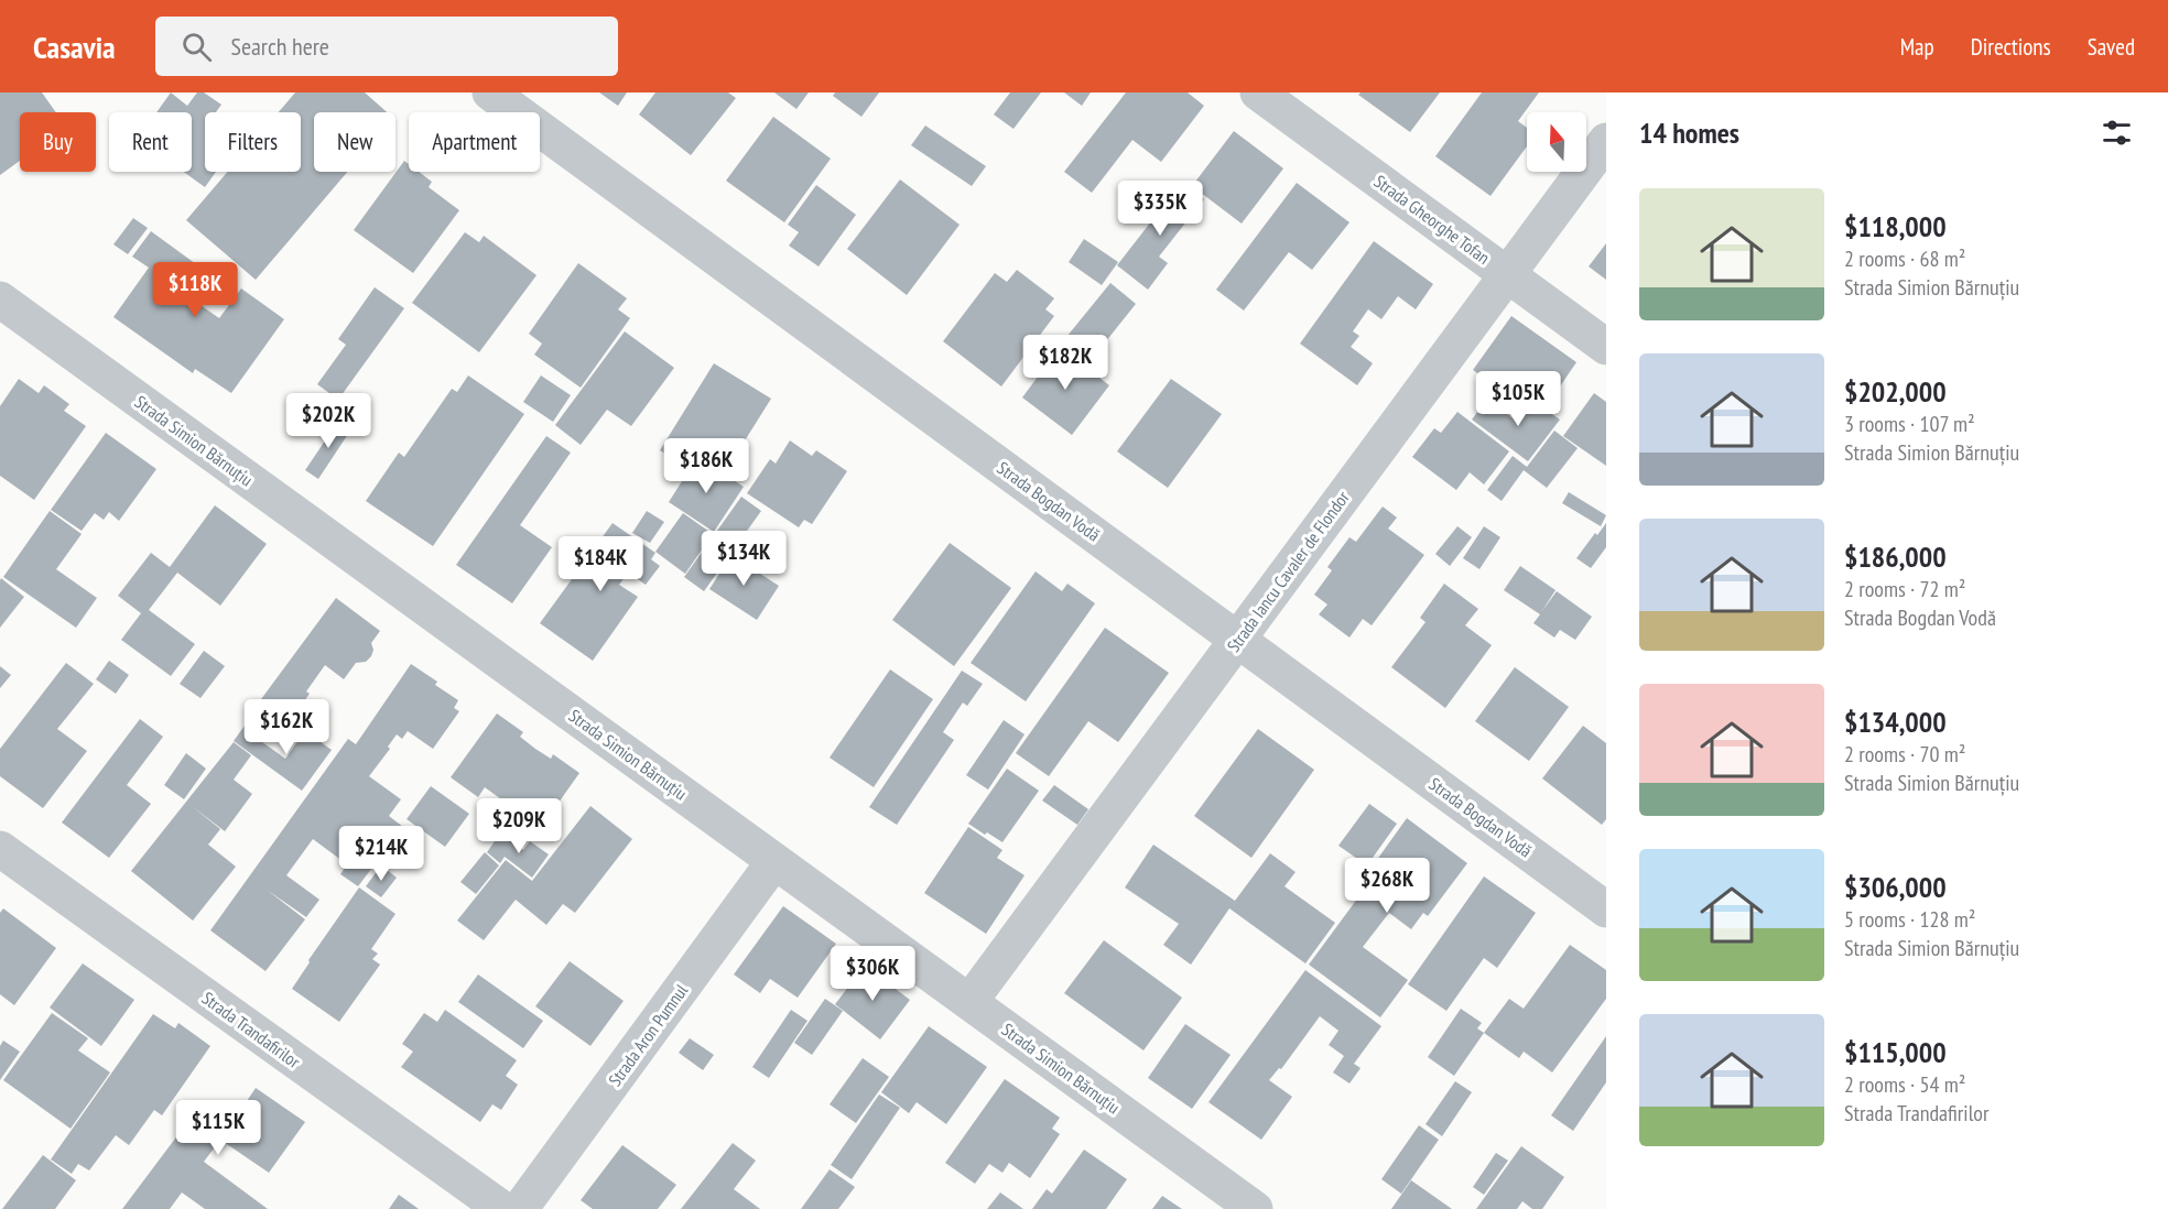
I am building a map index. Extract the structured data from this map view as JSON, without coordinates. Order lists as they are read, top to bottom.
{
  "streets": {
    "street": [
      "Strada Gheorghe Tofan",
      "Strada Simion Bărnuțiu",
      "Strada Bogdan Vodă",
      "Strada Iancu Cavaler de Flondor",
      "Strada Trandafirilor",
      "Strada Aron Pumnul"
    ]
  },
  "crossings": [
    ["Strada Gheorghe Tofan", "Strada Iancu Cavaler de Flondor"],
    ["Strada Simion Bărnuțiu", "Strada Iancu Cavaler de Flondor"],
    ["Strada Simion Bărnuțiu", "Strada Aron Pumnul"],
    ["Strada Bogdan Vodă", "Strada Iancu Cavaler de Flondor"]
  ],
  "north": "top",
  "page": {
    "header": "Casavia",
    "search": "Search here",
    "nav": ["Map", "Directions", "Saved"],
    "heading": "14 homes",
    "chip": [
      "Buy",
      "Rent",
      "Filters",
      "New",
      "Apartment"
    ],
    "list": [
      {
        "name": "$118,000",
        "note": "2 rooms · 68 m² · Strada Simion Bărnuțiu"
      },
      {
        "name": "$202,000",
        "note": "3 rooms · 107 m² · Strada Simion Bărnuțiu"
      },
      {
        "name": "$186,000",
        "note": "2 rooms · 72 m² · Strada Bogdan Vodă"
      },
      {
        "name": "$134,000",
        "note": "2 rooms · 70 m² · Strada Simion Bărnuțiu"
      },
      {
        "name": "$306,000",
        "note": "5 rooms · 128 m² · Strada Simion Bărnuțiu"
      },
      {
        "name": "$115,000",
        "note": "2 rooms · 54 m² · Strada Trandafirilor"
      }
    ],
    "price": [
      "$335K",
      "$118K",
      "$182K",
      "$105K",
      "$202K",
      "$186K",
      "$134K",
      "$184K",
      "$162K",
      "$209K",
      "$214K",
      "$268K",
      "$306K",
      "$115K"
    ]
  }
}
